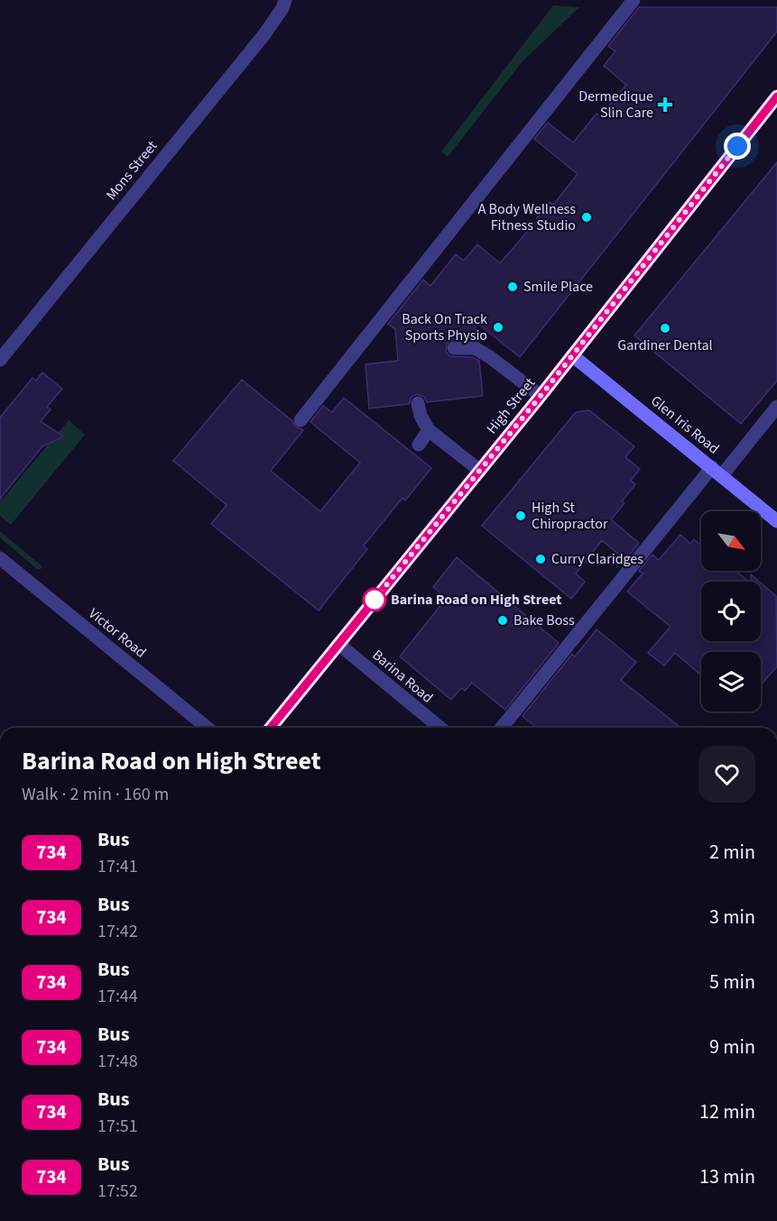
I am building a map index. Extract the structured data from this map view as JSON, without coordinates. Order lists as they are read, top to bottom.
{
  "streets": {
    "main road": ["High Street", "Glen Iris Road"],
    "street": ["Mons Street", "Victor Road", "Barina Road"]
  },
  "crossings": [
    ["High Street", "Glen Iris Road"],
    ["High Street", "Barina Road"]
  ],
  "places": {
    "health": ["Dermedique Slin Care"],
    "other": [
      "A Body Wellness Fitness Studio",
      "Smile Place",
      "Back On Track Sports Physio",
      "Gardiner Dental",
      "High St Chiropractor",
      "Curry Claridges",
      "Barina Road on High Street",
      "Bake Boss"
    ]
  },
  "lines": ["bus line 734"],
  "north": "bottom right",
  "page": {
    "heading": ["Barina Road on High Street", "Walk · 2 min · 160 m"],
    "list": [
      {
        "mark": "734",
        "name": "Bus",
        "note": "17:41",
        "value": "2 min"
      },
      {
        "mark": "734",
        "name": "Bus",
        "note": "17:42",
        "value": "3 min"
      },
      {
        "mark": "734",
        "name": "Bus",
        "note": "17:44",
        "value": "5 min"
      },
      {
        "mark": "734",
        "name": "Bus",
        "note": "17:48",
        "value": "9 min"
      },
      {
        "mark": "734",
        "name": "Bus",
        "note": "17:51",
        "value": "12 min"
      },
      {
        "mark": "734",
        "name": "Bus",
        "note": "17:52",
        "value": "13 min"
      }
    ]
  }
}
